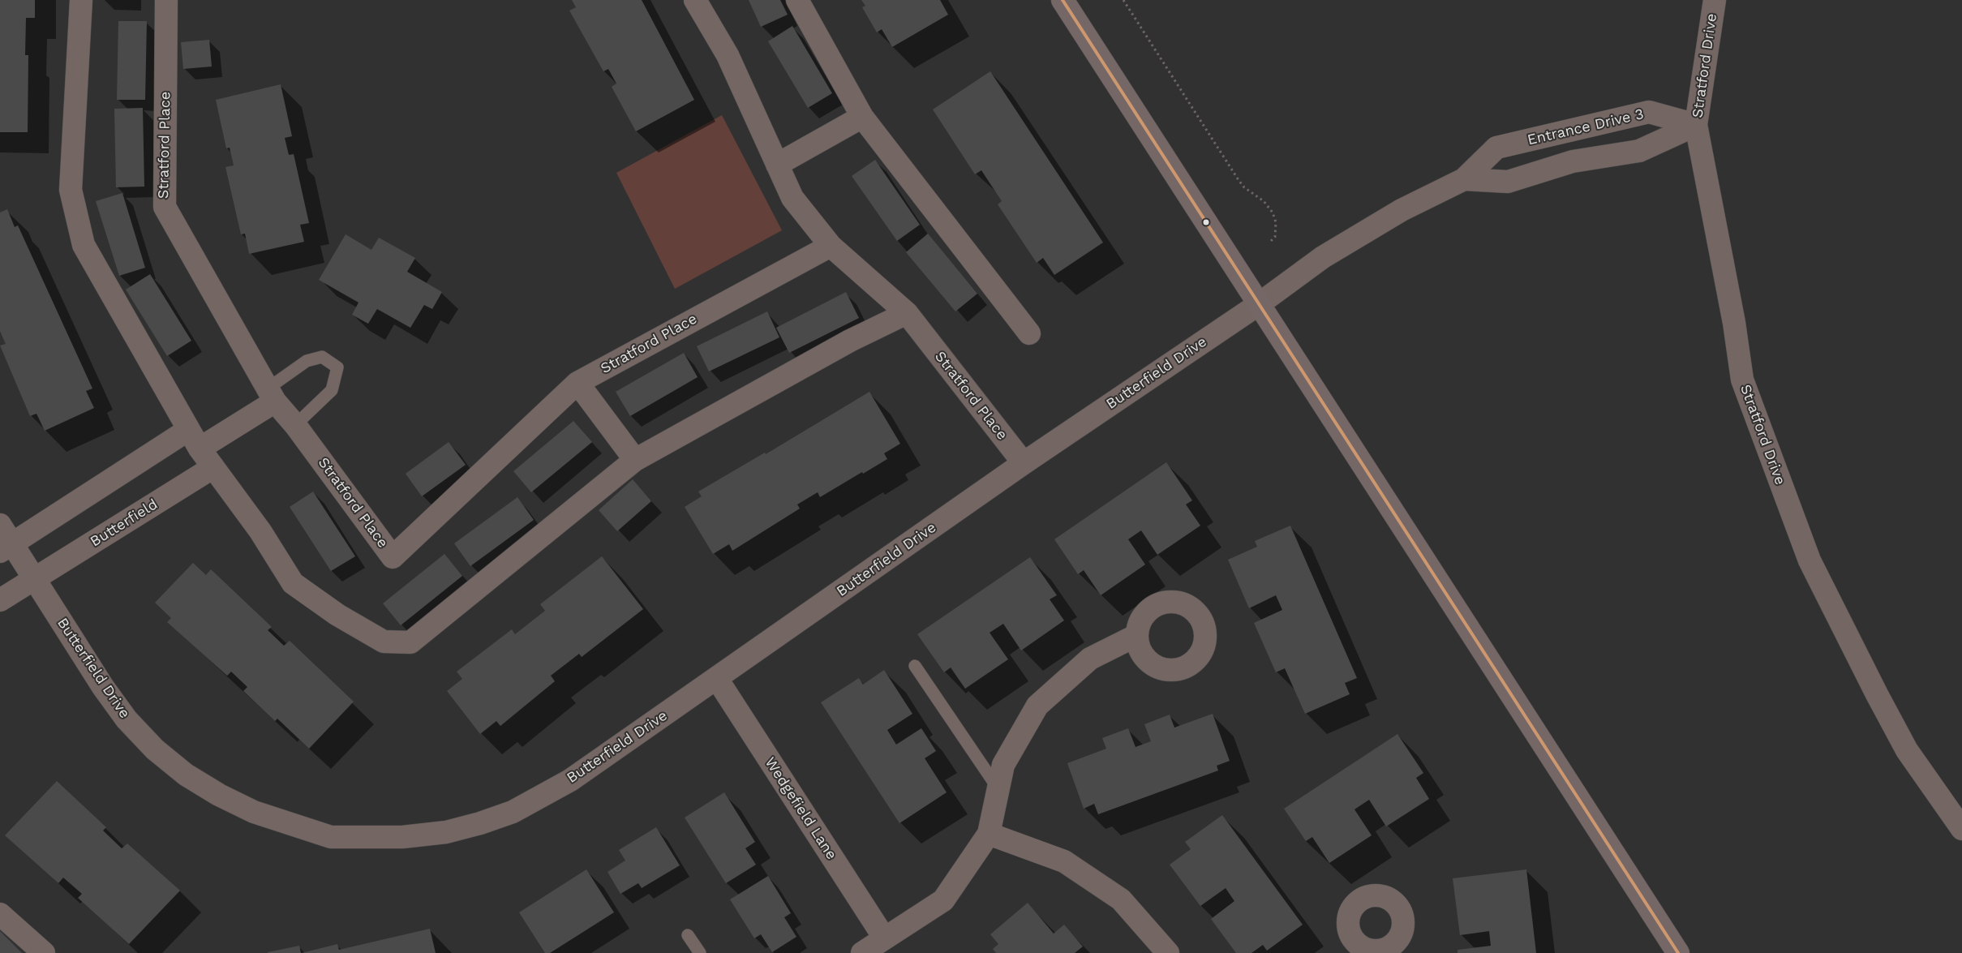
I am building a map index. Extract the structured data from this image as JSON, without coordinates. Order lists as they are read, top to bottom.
{
  "streets": {
    "street": [
      "Stratford Drive",
      "Entrance Drive 3",
      "Stratford Place",
      "Butterfield Drive",
      "Butterfield",
      "Wedgefield Lane"
    ]
  },
  "crossings": [
    ["Stratford Drive", "Entrance Drive 3"],
    ["Entrance Drive 3", "Butterfield Drive"],
    ["Stratford Place", "Butterfield Drive"],
    ["Butterfield Drive", "Butterfield"],
    ["Butterfield Drive", "Wedgefield Lane"]
  ]
}
